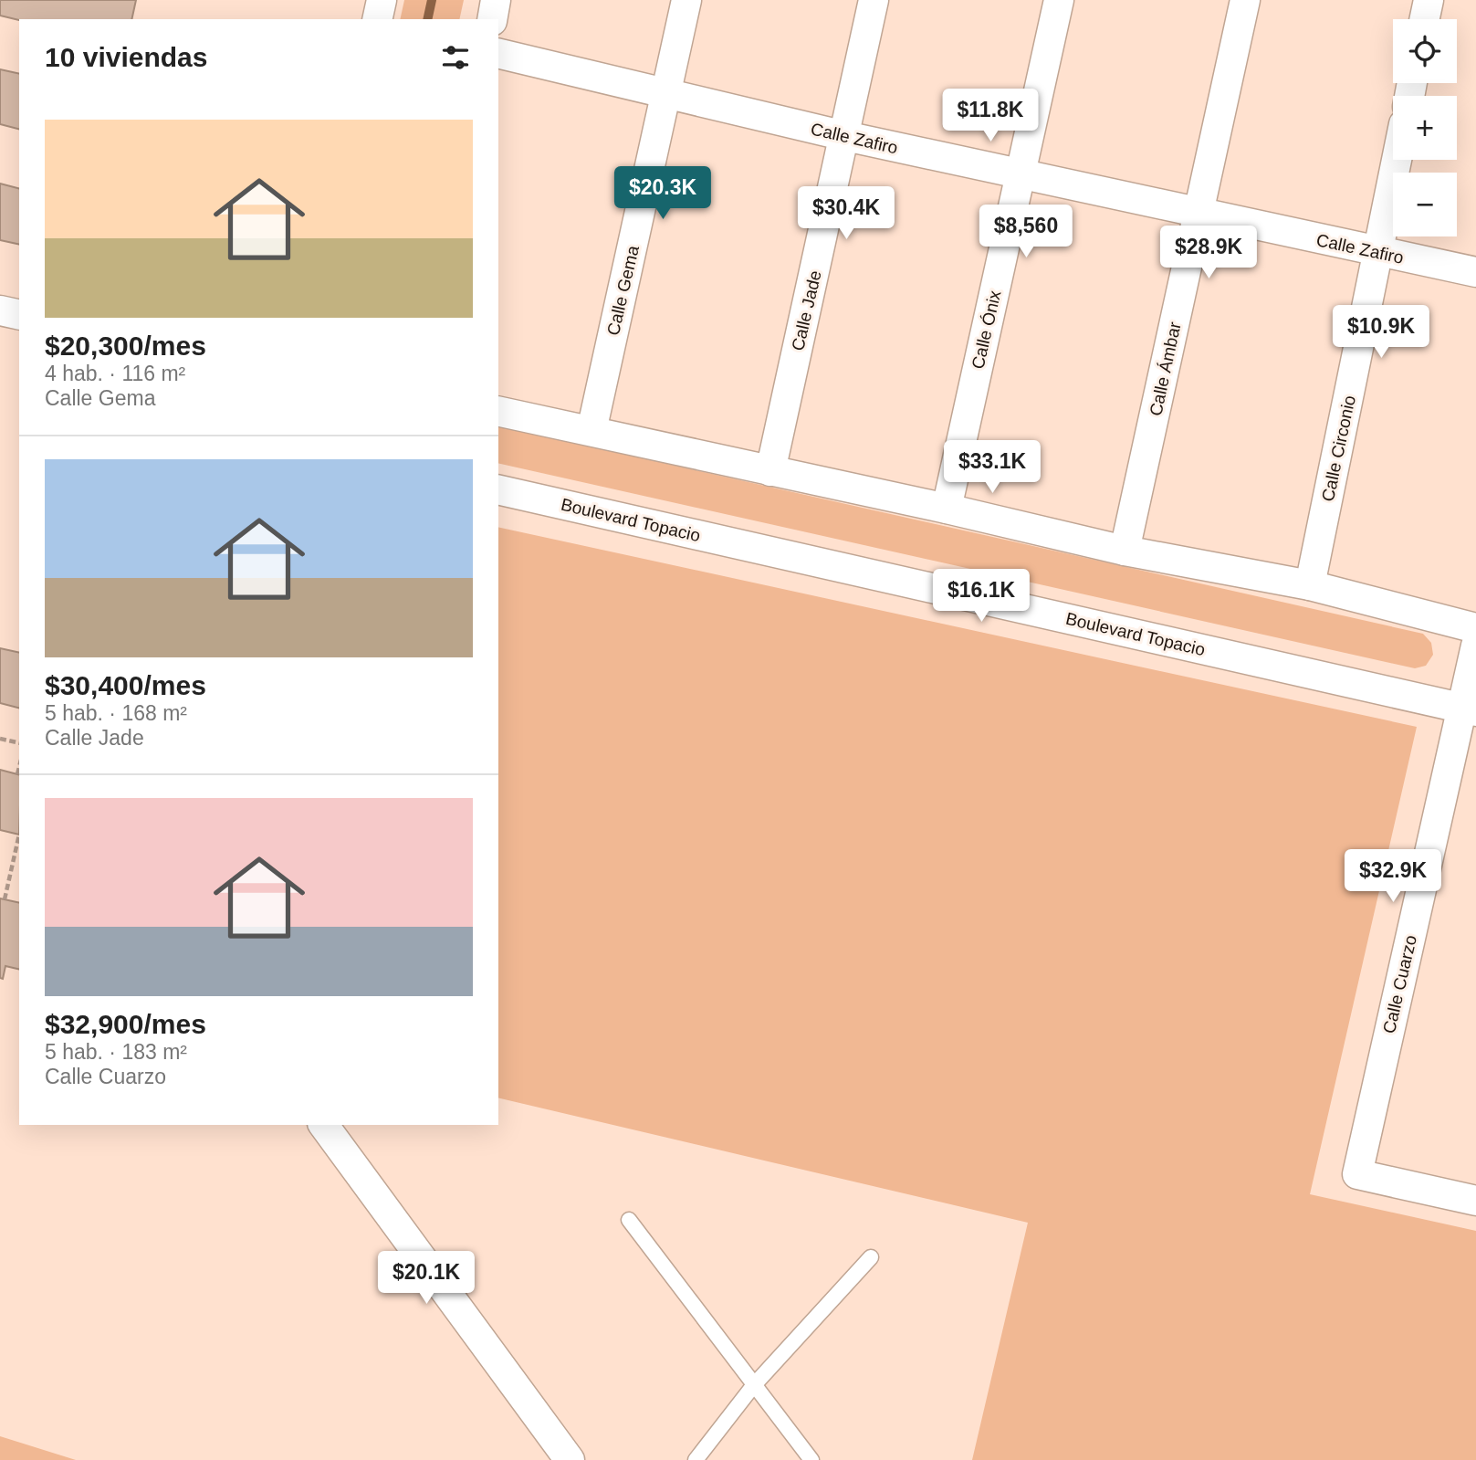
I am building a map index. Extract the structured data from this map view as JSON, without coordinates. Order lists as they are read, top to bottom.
{
  "streets": {
    "street": [
      "Calle Zafiro",
      "Calle Gema",
      "Calle Jade",
      "Calle Ónix",
      "Calle Ámbar",
      "Calle Circonio",
      "Boulevard Topacio",
      "Calle Cuarzo"
    ]
  },
  "crossings": [
    ["Calle Zafiro", "Calle Gema"],
    ["Calle Zafiro", "Calle Jade"],
    ["Calle Zafiro", "Calle Ónix"],
    ["Calle Zafiro", "Calle Ámbar"],
    ["Calle Zafiro", "Calle Circonio"],
    ["Boulevard Topacio", "Calle Cuarzo"]
  ],
  "page": {
    "map_buttons": ["+", "−"],
    "heading": "10 viviendas",
    "price": [
      "$11.8K",
      "$20.3K",
      "$30.4K",
      "$8,560",
      "$28.9K",
      "$10.9K",
      "$33.1K",
      "$16.1K",
      "$32.9K",
      "$20.1K"
    ],
    "list": [
      {
        "name": "$20,300/mes",
        "note": "4 hab. · 116 m² · Calle Gema"
      },
      {
        "name": "$30,400/mes",
        "note": "5 hab. · 168 m² · Calle Jade"
      },
      {
        "name": "$32,900/mes",
        "note": "5 hab. · 183 m² · Calle Cuarzo"
      }
    ]
  }
}
